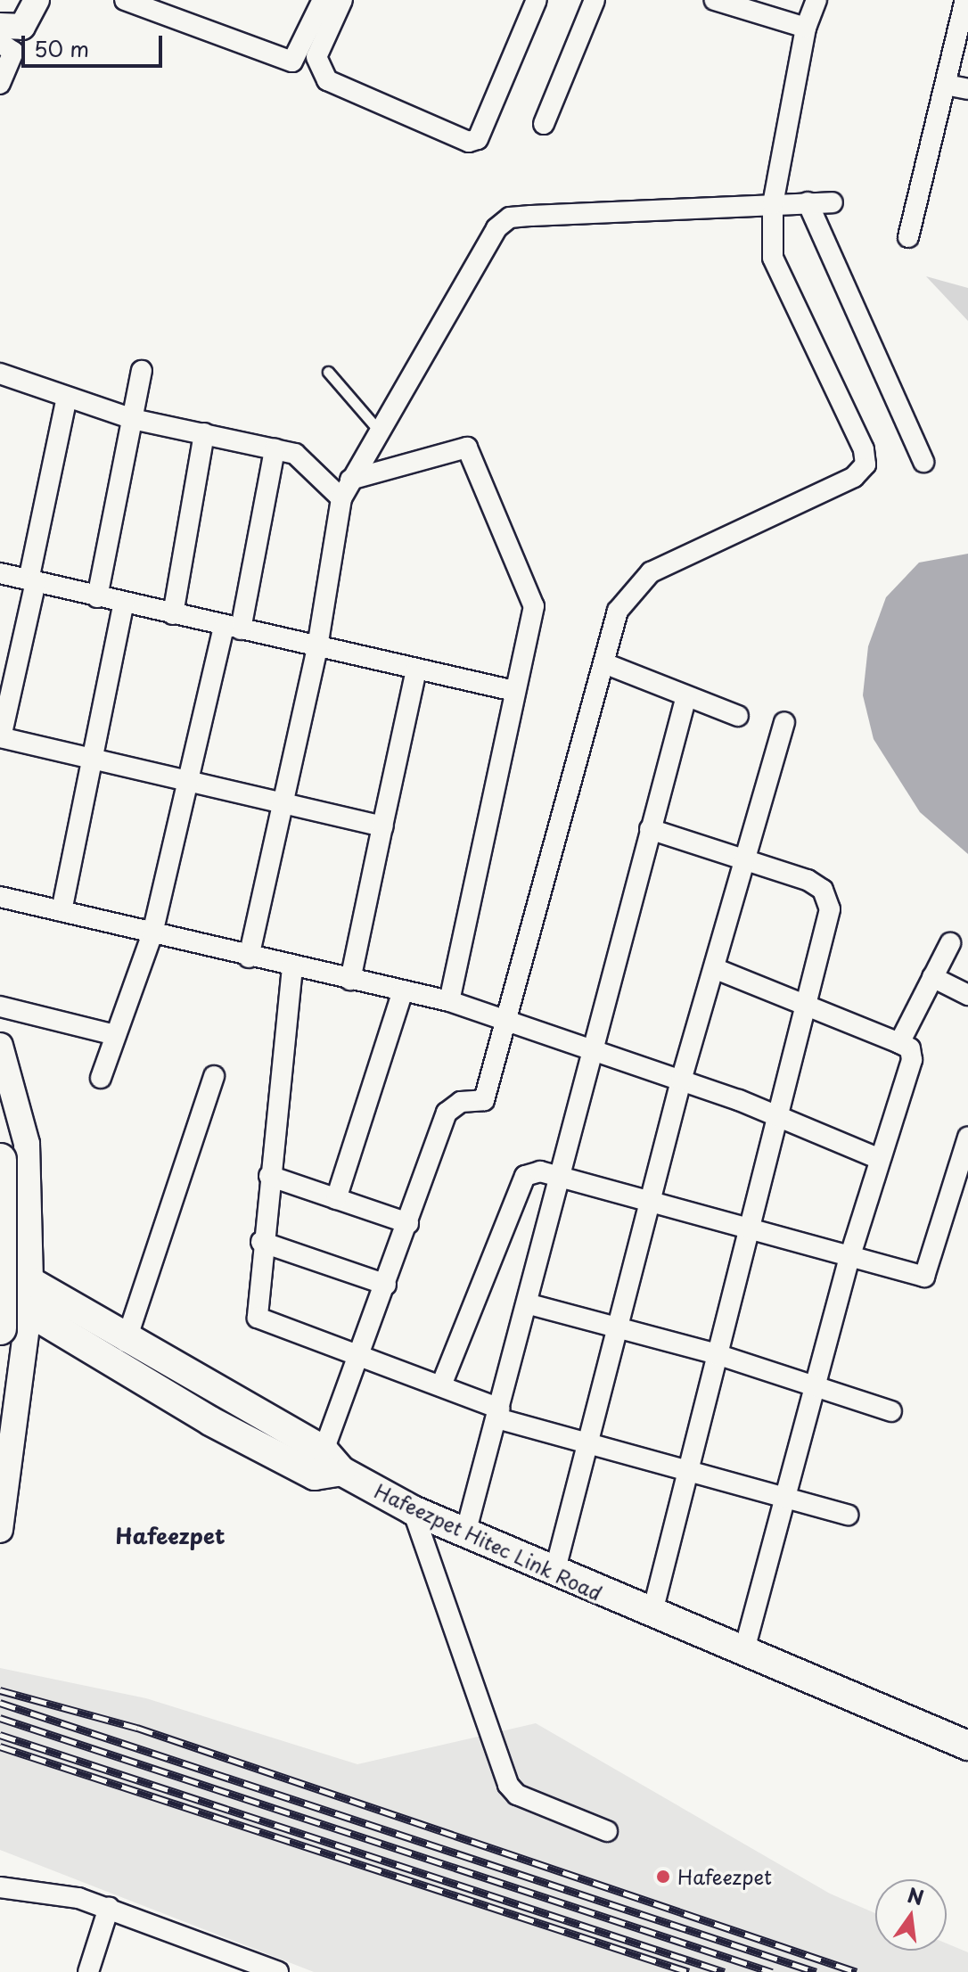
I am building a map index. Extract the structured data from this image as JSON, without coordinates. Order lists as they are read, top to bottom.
{
  "streets": {
    "main road": ["Hafeezpet Hitec Link Road"]
  },
  "districts": ["Hafeezpet"],
  "places": ["Hafeezpet"],
  "scale_bar": "50 m",
  "north": "top"
}
